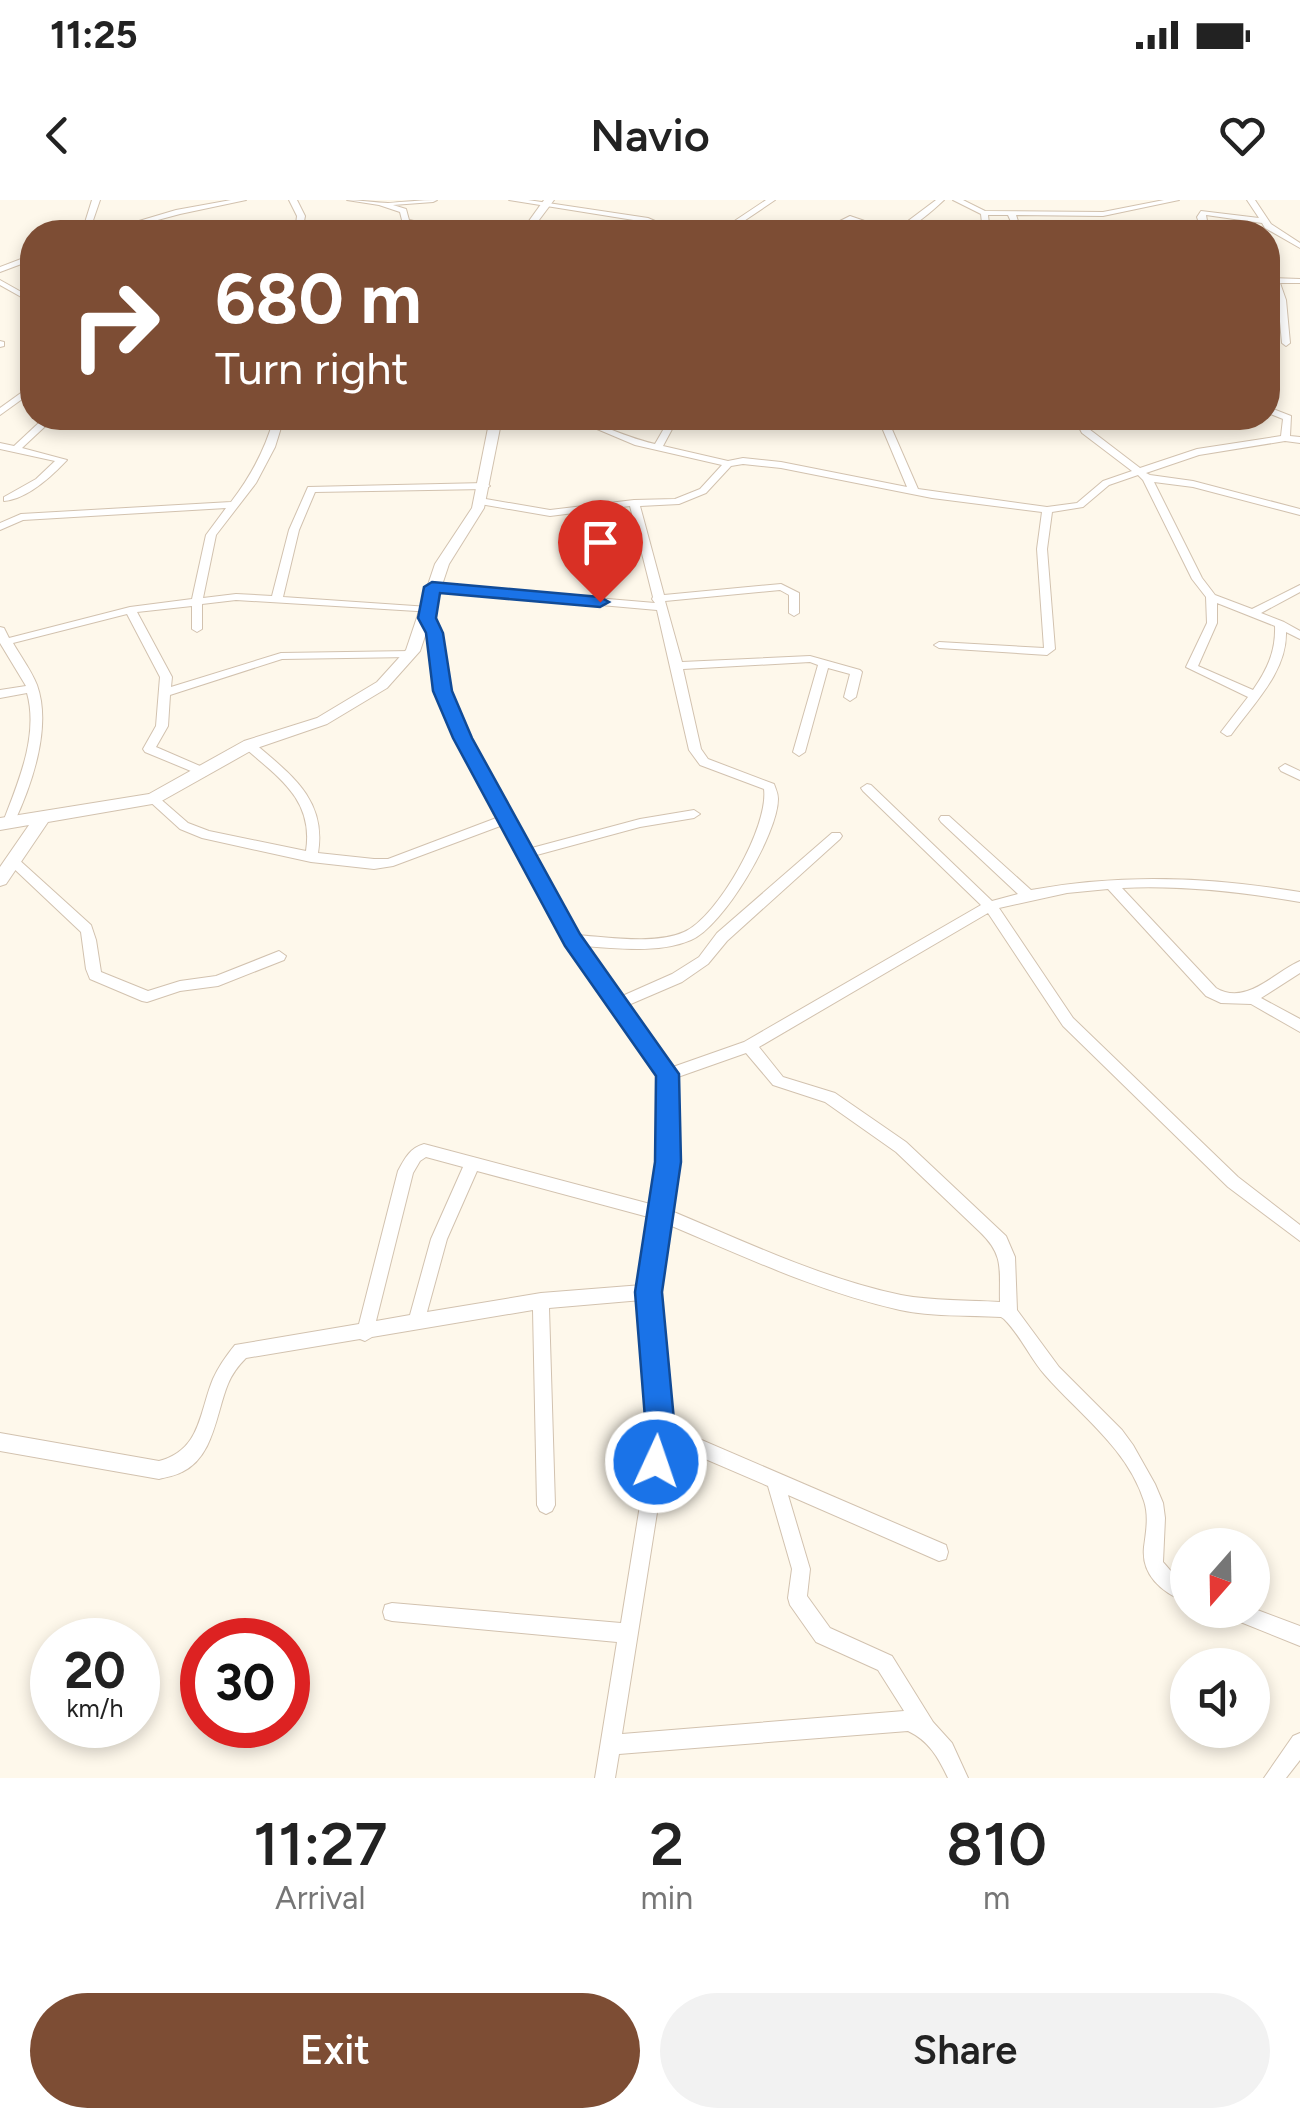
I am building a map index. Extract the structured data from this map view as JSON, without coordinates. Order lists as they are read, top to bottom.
{
  "north": "bottom",
  "page": {
    "status": "11:25",
    "header": "Navio",
    "turn": ["680 m", "Turn right"],
    "speed": "20 km/h",
    "limit": "30",
    "eta": [
      "11:27",
      "Arrival",
      "2",
      "min",
      "810",
      "m"
    ],
    "buttons": ["Exit", "Share"]
  }
}
